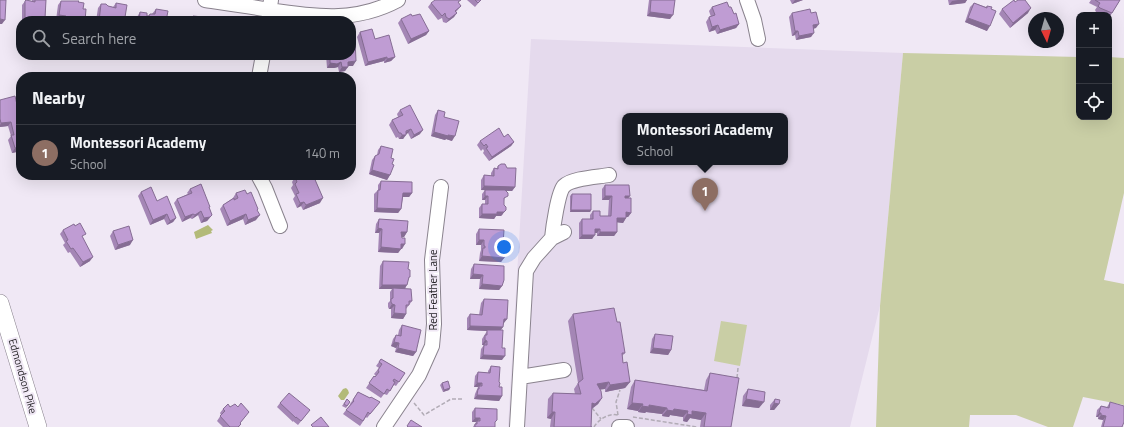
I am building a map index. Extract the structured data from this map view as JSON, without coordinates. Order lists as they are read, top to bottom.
{
  "streets": {
    "main road": ["Edmondson Pike"],
    "street": ["Red Feather Lane"]
  },
  "north": "bottom",
  "page": {
    "map_buttons": ["+", "−"],
    "search": "Search here",
    "heading": "Nearby",
    "popup": ["Montessori Academy", "School"],
    "list": [
      {
        "mark": "1",
        "name": "Montessori Academy",
        "note": "School",
        "value": "140 m"
      }
    ],
    "pins": "1"
  }
}
